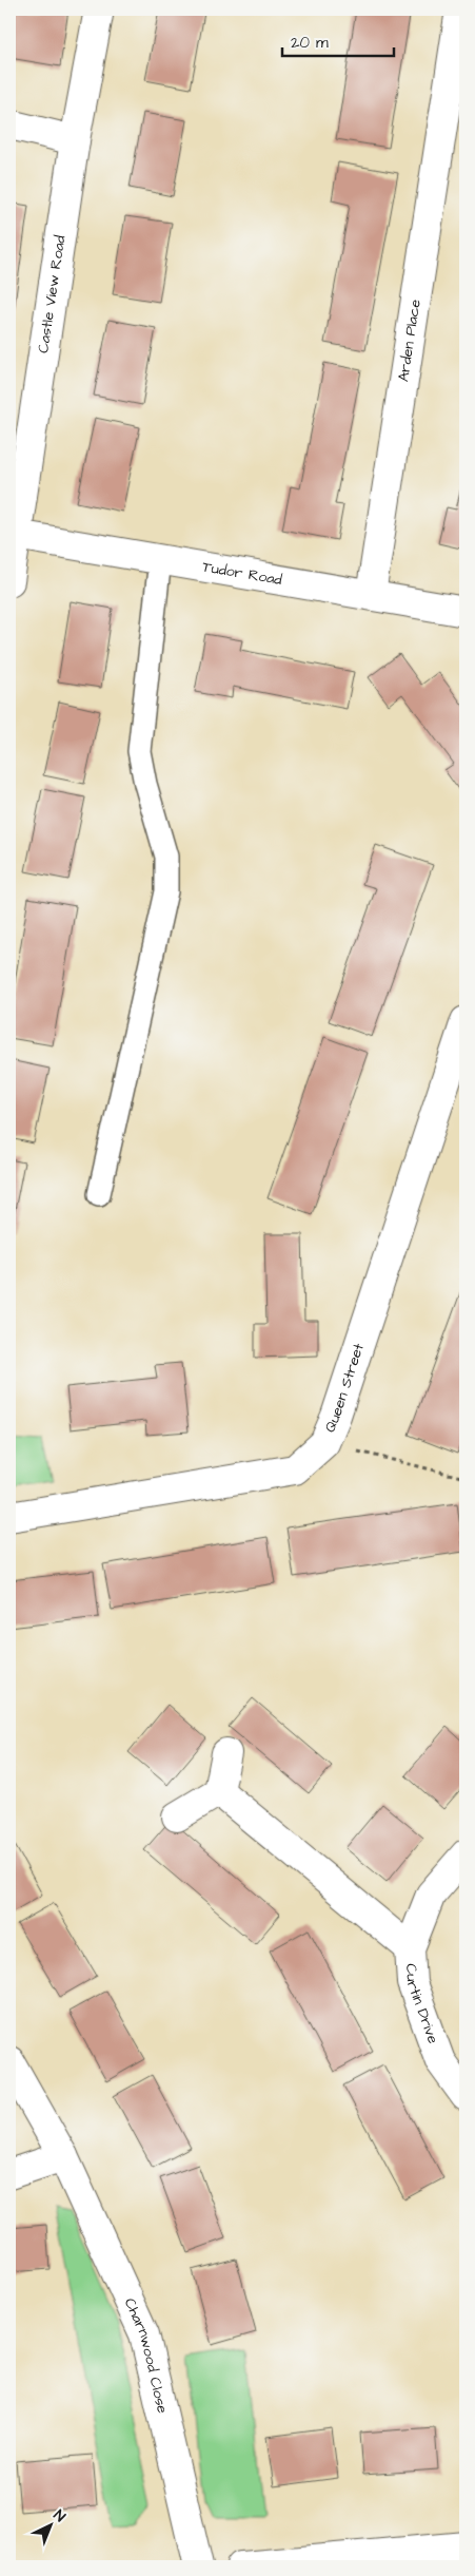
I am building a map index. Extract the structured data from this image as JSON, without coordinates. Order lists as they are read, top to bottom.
{
  "streets": {
    "street": [
      "Castle View Road",
      "Arden Place",
      "Tudor Road",
      "Queen Street",
      "Curtin Drive",
      "Charnwood Close"
    ]
  },
  "crossings": [
    ["Castle View Road", "Tudor Road"],
    ["Arden Place", "Tudor Road"]
  ],
  "scale_bar": "20 m",
  "north": "top right"
}
